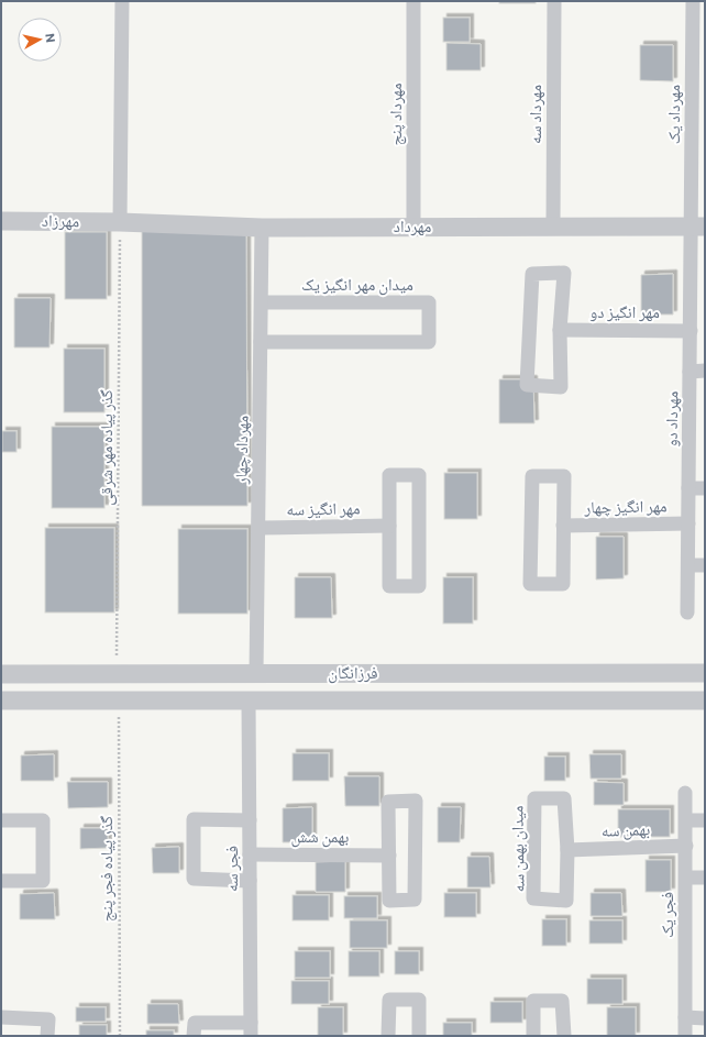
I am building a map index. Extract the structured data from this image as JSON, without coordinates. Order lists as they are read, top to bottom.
{
  "streets": {
    "street": [
      "مهرداد پنج",
      "مهرداد سه",
      "مهرداد یک",
      "مهرزاد",
      "مهرداد",
      "میدان مهر انگیز یک",
      "مهر انگیز دو",
      "مهرداد دو",
      "مهرداد چهار",
      "مهر انگیز چهار",
      "مهر انگیز سه",
      "فرزانگان",
      "بهمن سه",
      "بهمن شش",
      "میدان بهمن سه",
      "فجر سه",
      "فجر یک"
    ],
    "path": ["گذر پیاده مهر شرقی", "گذر پیاده فجر پنج"]
  },
  "crossings": [
    ["مهرداد پنج", "مهرداد"],
    ["مهرداد سه", "مهرداد"],
    ["مهرداد یک", "مهرداد"],
    ["مهرداد یک", "مهرداد دو"],
    ["مهرزاد", "مهرداد"],
    ["مهرزاد", "گذر پیاده مهر شرقی"],
    ["مهرداد", "مهرداد دو"],
    ["مهرداد", "گذر پیاده مهر شرقی"],
    ["مهرداد", "مهرداد چهار"],
    ["میدان مهر انگیز یک", "مهرداد چهار"],
    ["مهر انگیز دو", "مهرداد دو"],
    ["مهرداد دو", "مهر انگیز چهار"],
    ["گذر پیاده مهر شرقی", "فرزانگان"],
    ["مهرداد چهار", "مهر انگیز سه"],
    ["مهرداد چهار", "فرزانگان"],
    ["فرزانگان", "گذر پیاده فجر پنج"],
    ["فرزانگان", "فجر سه"],
    ["بهمن سه", "میدان بهمن سه"],
    ["بهمن سه", "فجر یک"],
    ["بهمن شش", "فجر سه"]
  ],
  "north": "right"
}
